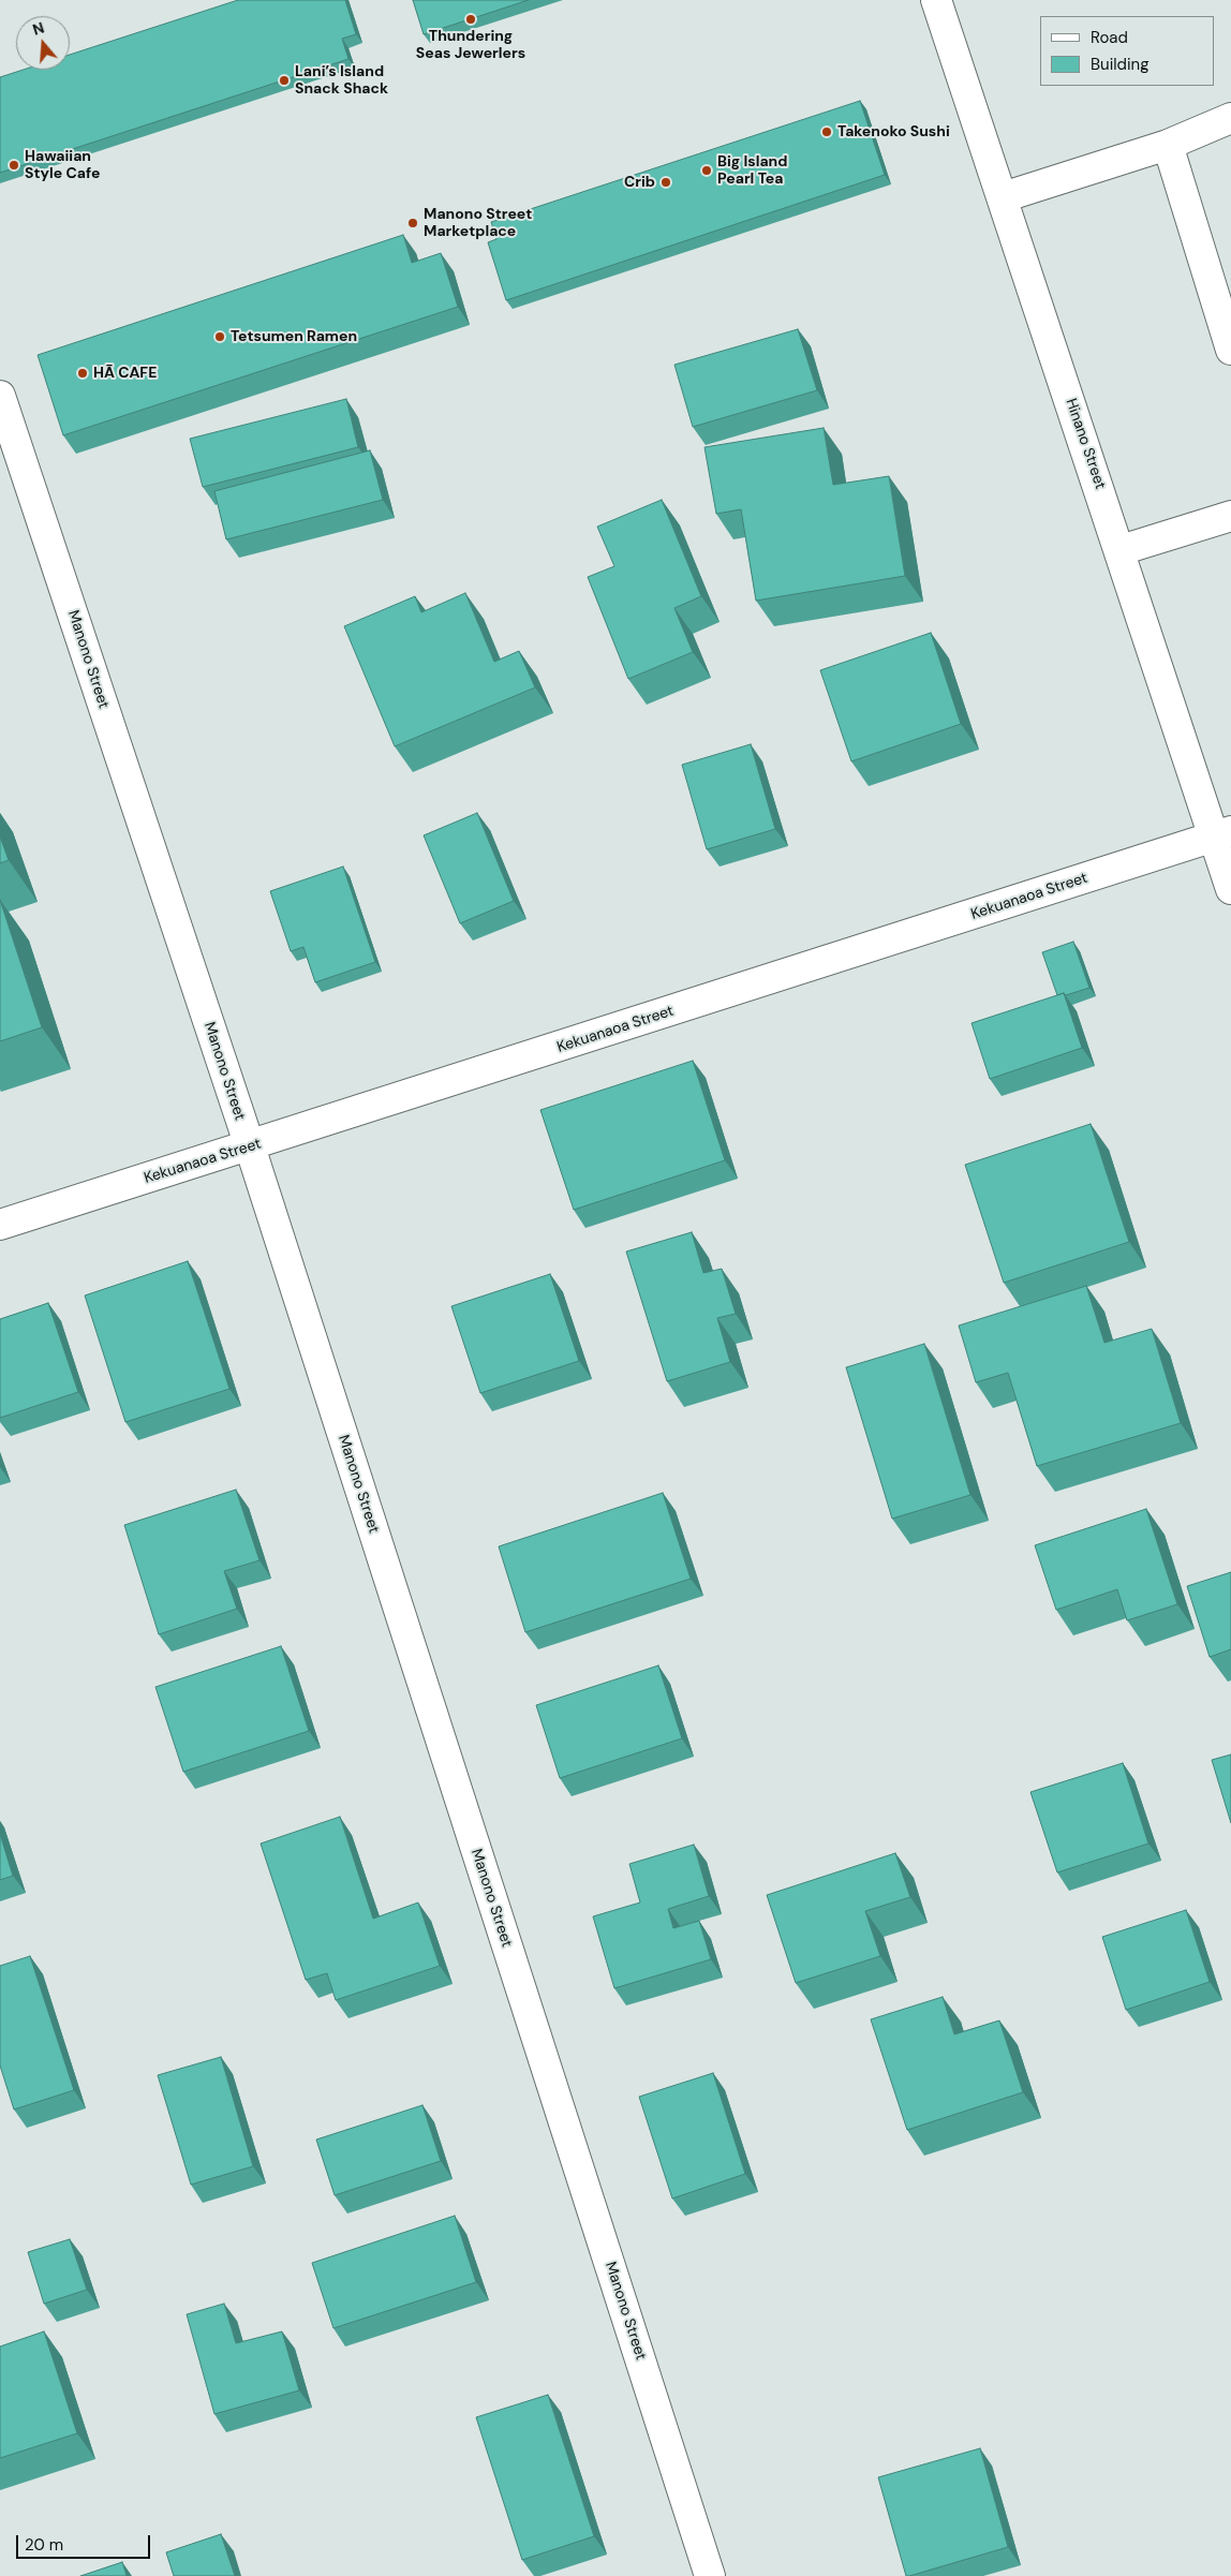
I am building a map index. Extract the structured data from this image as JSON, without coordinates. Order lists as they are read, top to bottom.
{
  "streets": {
    "street": ["Hinano Street", "Manono Street", "Kekuanaoa Street"]
  },
  "crossings": [
    ["Hinano Street", "Kekuanaoa Street"],
    ["Manono Street", "Kekuanaoa Street"]
  ],
  "places": [
    "Thundering Seas Jewerlers",
    "Lani’s Island Snack Shack",
    "Takenoko Sushi",
    "Hawaiian Style Cafe",
    "Big Island Pearl Tea",
    "Crib",
    "Manono Street Marketplace",
    "Tetsumen Ramen",
    "HĀ CAFE"
  ],
  "legend": ["Road", "Building"],
  "scale_bar": "20 m",
  "north": "top"
}
